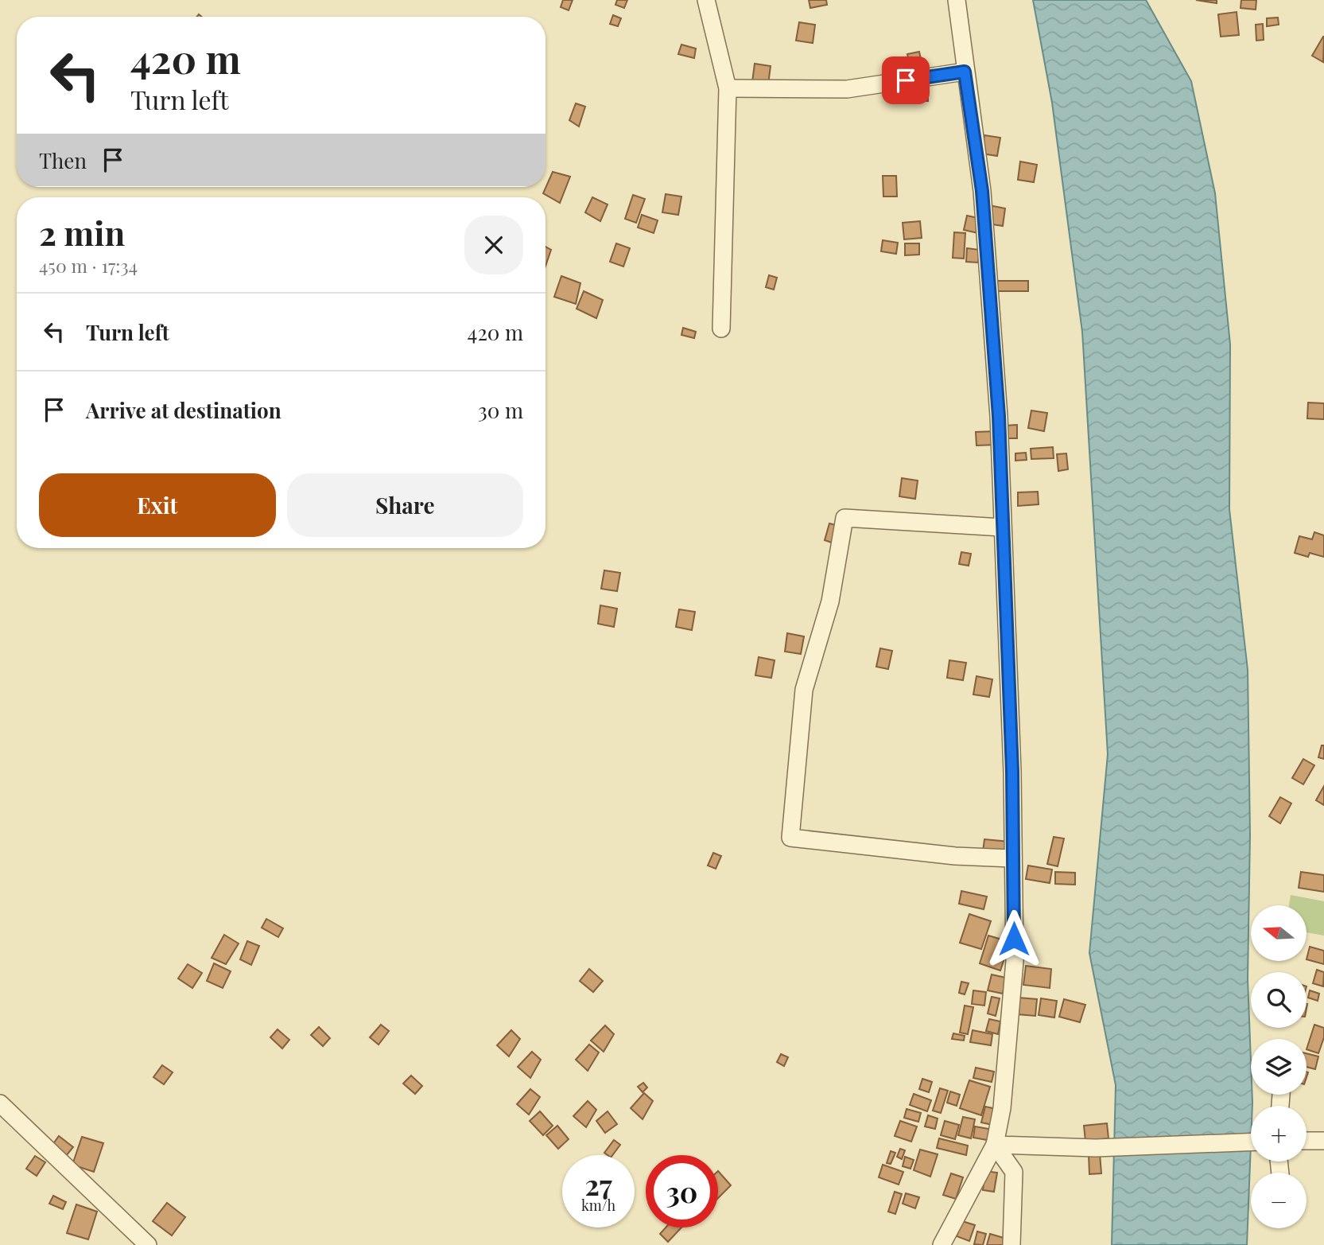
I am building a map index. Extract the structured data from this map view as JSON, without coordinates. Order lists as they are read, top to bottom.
{
  "north": "left",
  "page": {
    "turn": ["420 m", "Turn left"],
    "then": "Then",
    "heading": ["2 min", "450 m · 17:34"],
    "list": [
      {
        "name": "Turn left",
        "value": "420 m"
      },
      {
        "name": "Arrive at destination",
        "value": "30 m"
      }
    ],
    "buttons": ["Exit", "Share"],
    "map_buttons": ["+", "−"],
    "speed": "27 km/h",
    "limit": "30"
  }
}
